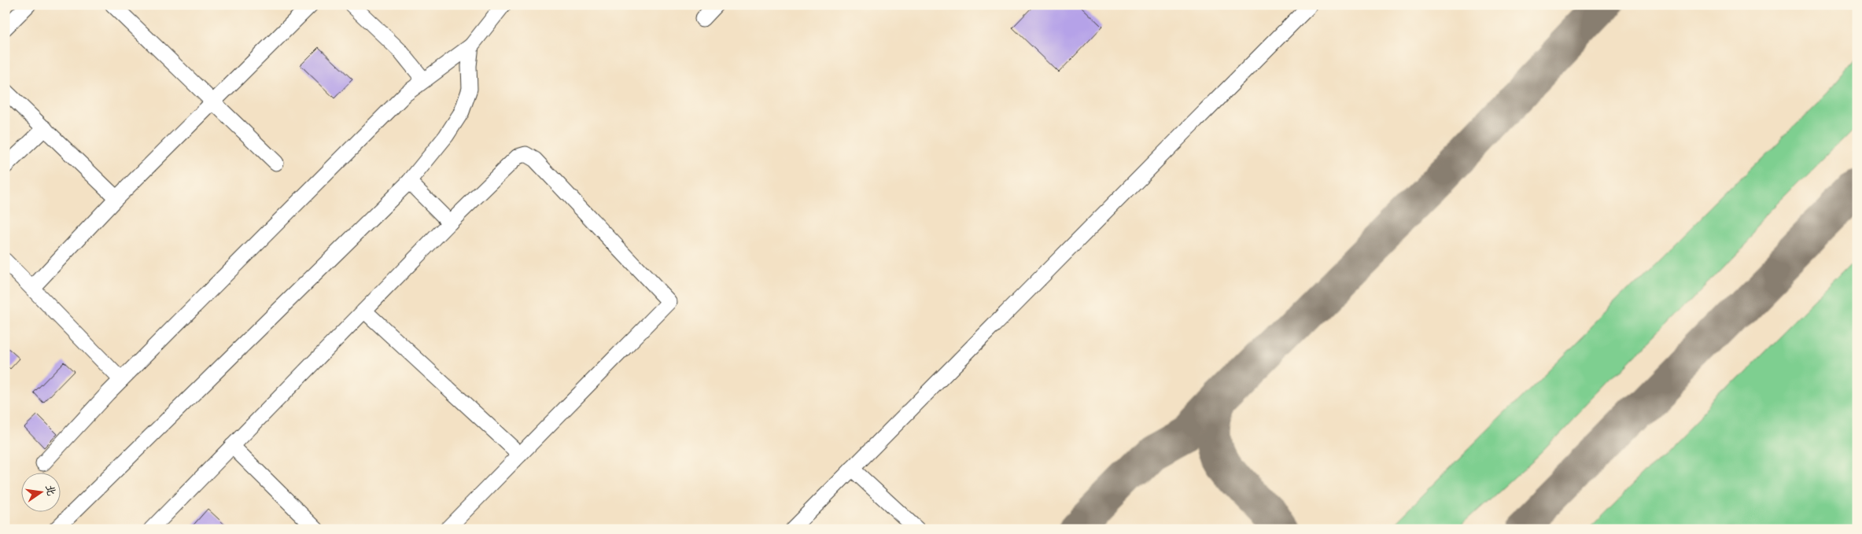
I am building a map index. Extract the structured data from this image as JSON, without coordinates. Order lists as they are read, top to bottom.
{
  "north": "right"
}
